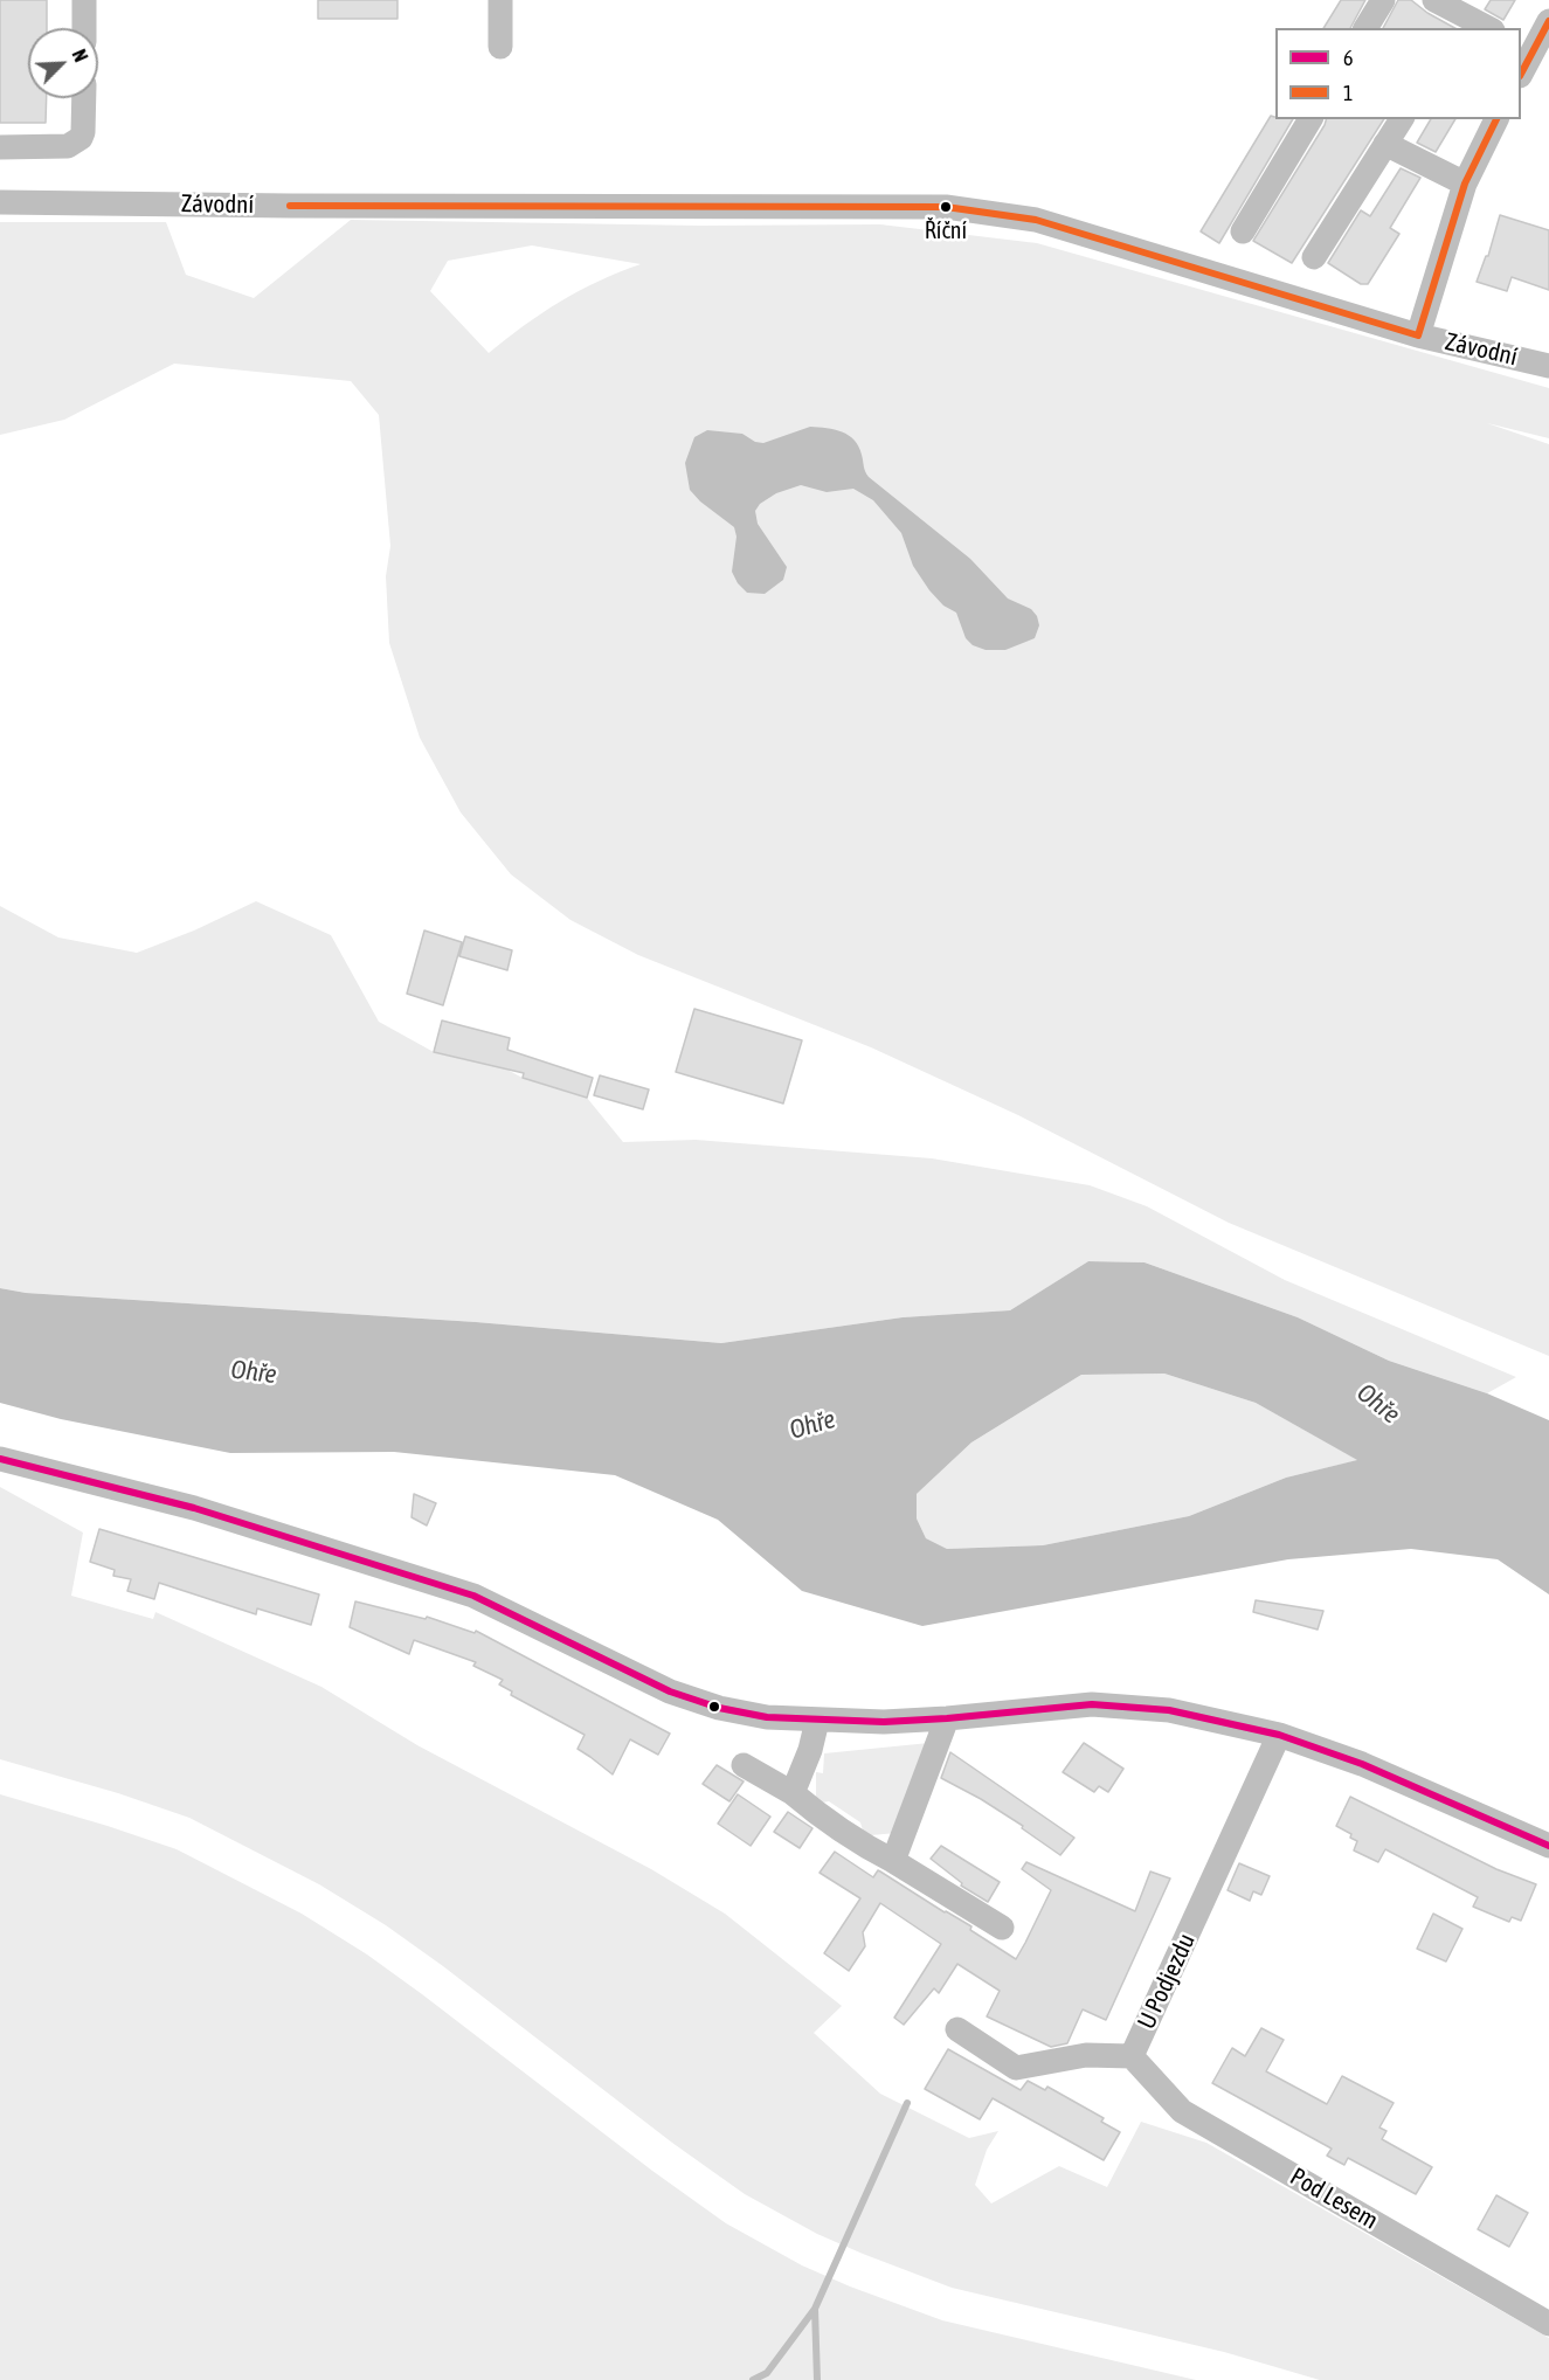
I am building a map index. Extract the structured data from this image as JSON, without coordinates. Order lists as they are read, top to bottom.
{
  "streets": {
    "street": ["Závodní", "U Podjezdu", "Pod Lesem"]
  },
  "crossings": [
    ["U Podjezdu", "Pod Lesem"]
  ],
  "water": ["Ohře"],
  "places": ["Říční"],
  "lines": ["transit line 1", "transit line 6"],
  "legend": ["6", "1"],
  "north": "top right"
}
